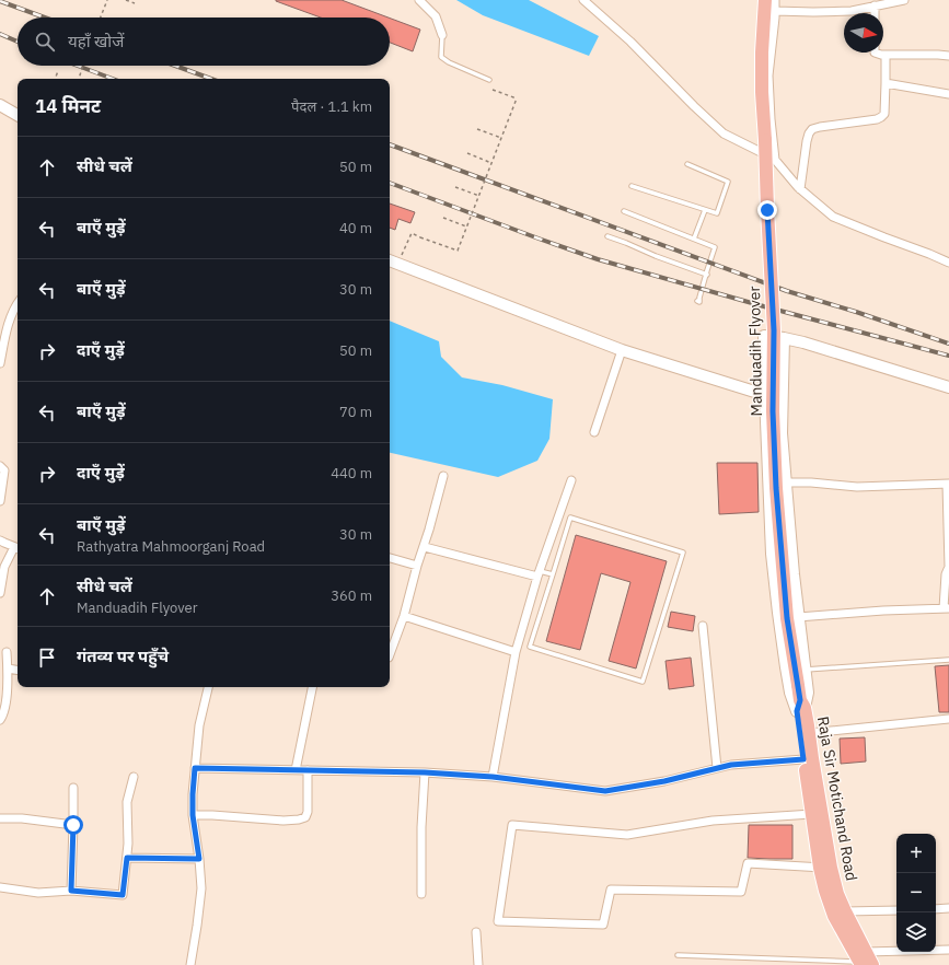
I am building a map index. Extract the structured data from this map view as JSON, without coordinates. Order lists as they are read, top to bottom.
{
  "streets": {
    "main road": ["Manduadih Flyover", "Raja Sir Motichand Road"]
  },
  "crossings": [
    ["Manduadih Flyover", "Raja Sir Motichand Road"]
  ],
  "north": "right",
  "page": {
    "search": "यहाँ खोजें",
    "heading": ["14 मिनट", "पैदल · 1.1 km"],
    "list": [
      ["सीधे चलें", "50 m"],
      ["बाएँ मुड़ें", "40 m"],
      ["बाएँ मुड़ें", "30 m"],
      ["दाएँ मुड़ें", "50 m"],
      ["बाएँ मुड़ें", "70 m"],
      ["दाएँ मुड़ें", "440 m"],
      ["बाएँ मुड़ें", "Rathyatra Mahmoorganj Road", "30 m"],
      ["सीधे चलें", "Manduadih Flyover", "360 m"],
      "गंतव्य पर पहुँचे"
    ],
    "map_buttons": ["+", "−"]
  }
}
